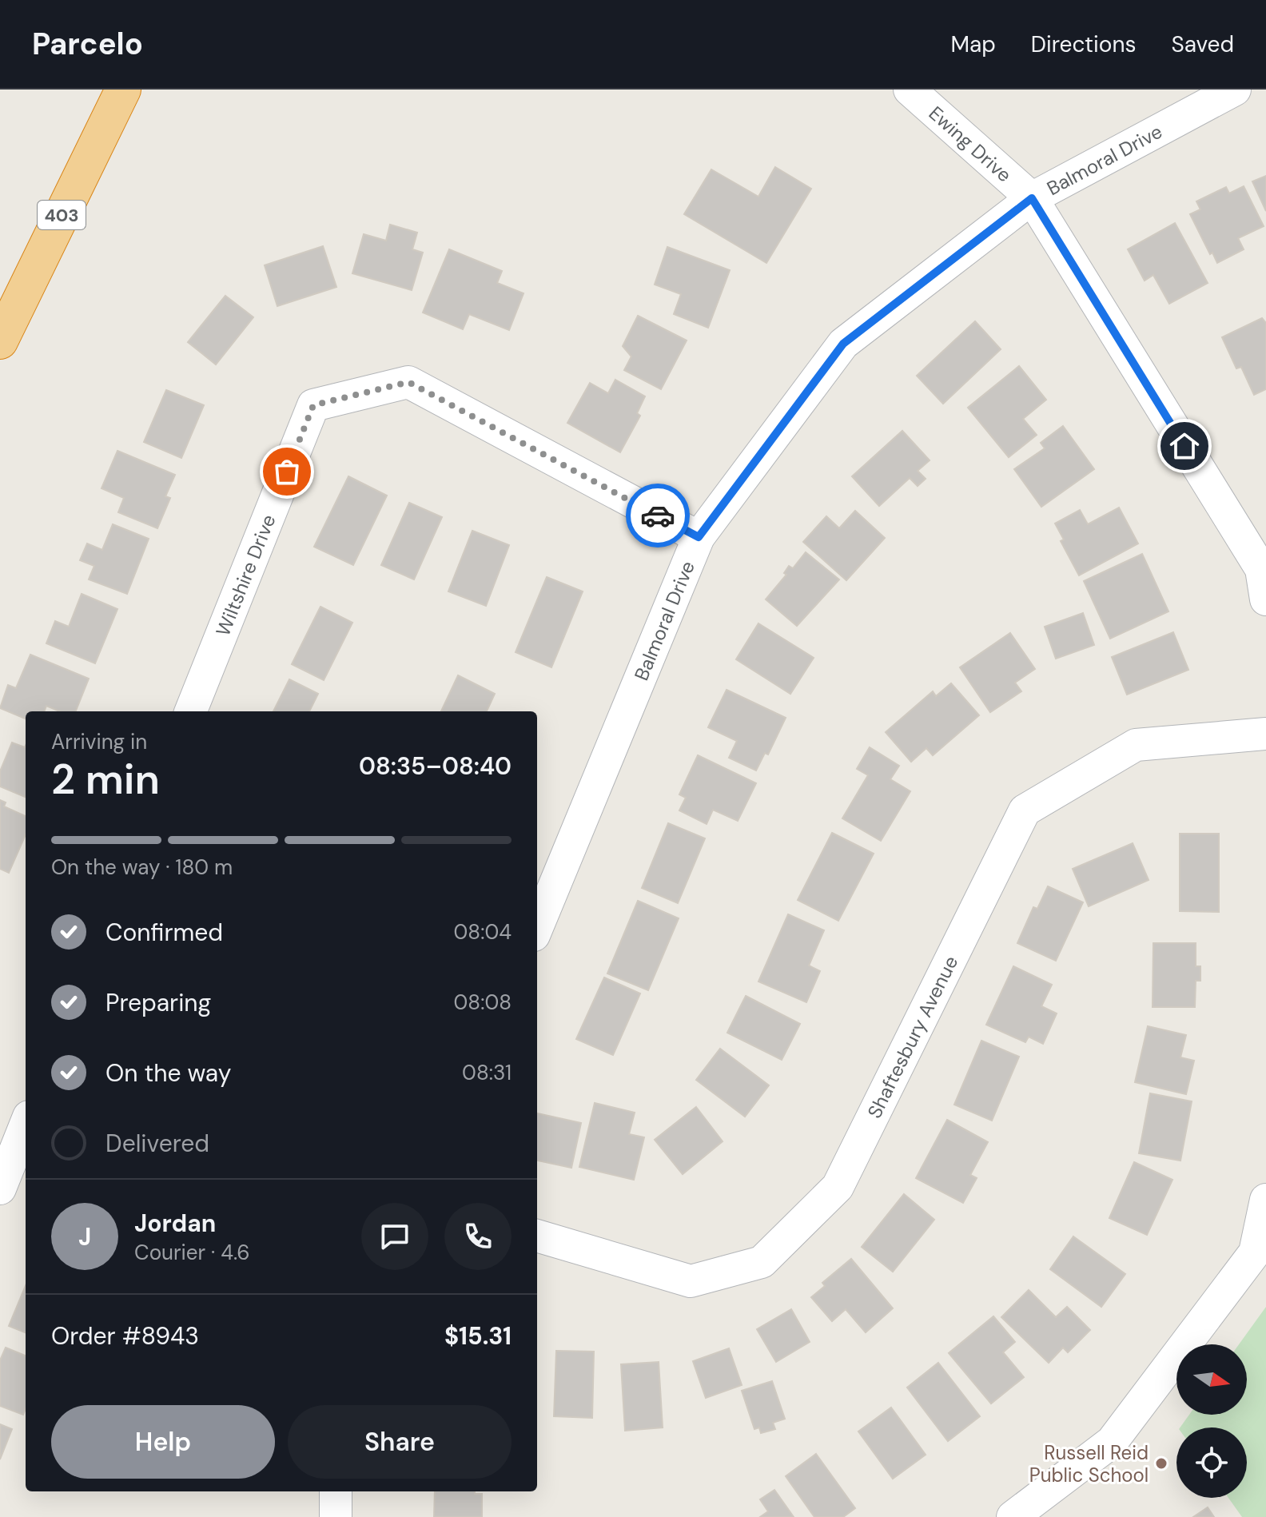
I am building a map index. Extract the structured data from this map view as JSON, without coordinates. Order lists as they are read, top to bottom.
{
  "streets": {
    "highway": ["403"],
    "street": [
      "Ewing Drive",
      "Balmoral Drive",
      "Wiltshire Drive",
      "Shaftesbury Avenue"
    ]
  },
  "crossings": [
    ["Ewing Drive", "Balmoral Drive"],
    ["Balmoral Drive", "Wiltshire Drive"]
  ],
  "places": ["Russell Reid Public School"],
  "north": "right",
  "page": {
    "header": "Parcelo",
    "nav": ["Map", "Directions", "Saved"],
    "heading": ["2 min", "Arriving in", "08:35–08:40"],
    "panel": [
      "Jordan",
      "Courier · 4.6",
      "Order #8943",
      "$15.31"
    ],
    "bar": "On the way · 180 m",
    "list": [
      ["Confirmed", "08:04"],
      ["Preparing", "08:08"],
      ["On the way", "08:31"],
      "Delivered"
    ],
    "round": "J",
    "buttons": ["Help", "Share"]
  }
}
